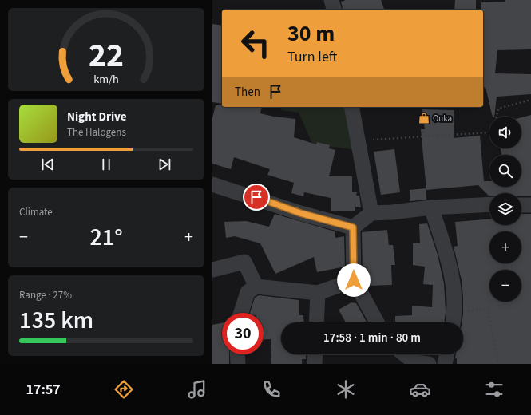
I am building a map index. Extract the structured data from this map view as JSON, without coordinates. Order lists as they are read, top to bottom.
{
  "places": {
    "shop": ["Ouka"]
  },
  "page": {
    "turn": ["30 m", "Turn left"],
    "then": "Then",
    "song": ["Night Drive", "The Halogens"],
    "map_buttons": ["+", "−"],
    "tile": [
      "Climate",
      ["Range · 27%", "135 km"]
    ],
    "heat": ["−", "21°", "+"],
    "limit": "30",
    "trip": "17:58 · 1 min · 80 m",
    "tabs": "17:57",
    "gauge": ["22", "km/h"]
  }
}
